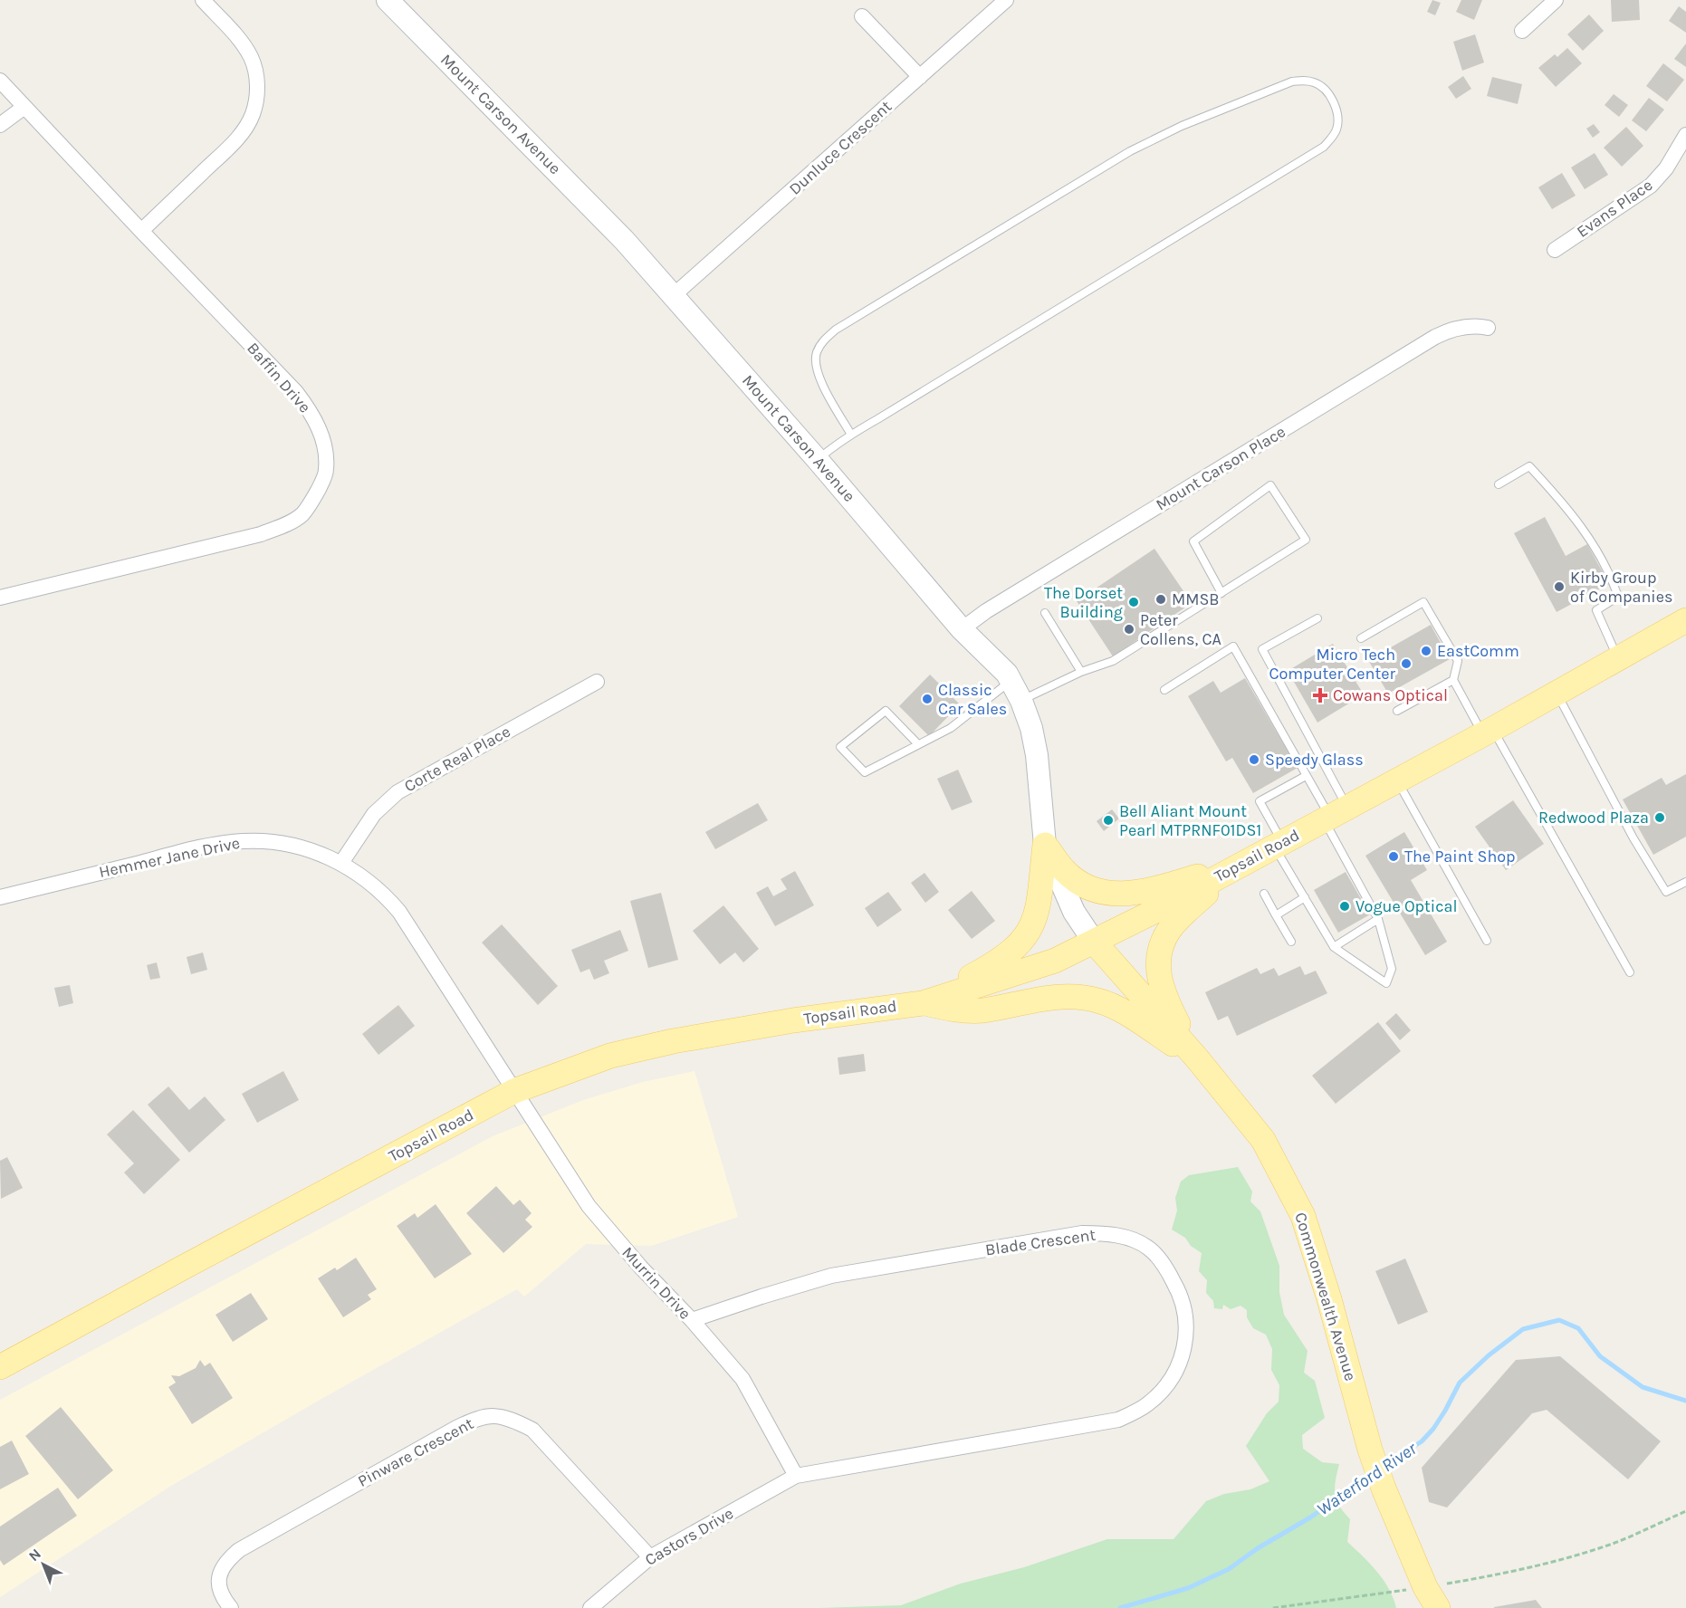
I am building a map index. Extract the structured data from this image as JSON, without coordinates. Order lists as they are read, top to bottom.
{
  "streets": {
    "main road": ["Mount Carson Avenue", "Topsail Road", "Commonwealth Avenue"],
    "street": [
      "Dunluce Crescent",
      "Evans Place",
      "Baffin Drive",
      "Mount Carson Place",
      "Corte Real Place",
      "Hemmer Jane Drive",
      "Blade Crescent",
      "Murrin Drive",
      "Pinware Crescent",
      "Castors Drive"
    ]
  },
  "crossings": [
    ["Mount Carson Avenue", "Dunluce Crescent"],
    ["Mount Carson Avenue", "Mount Carson Place"],
    ["Mount Carson Avenue", "Topsail Road"],
    ["Mount Carson Avenue", "Commonwealth Avenue"],
    ["Corte Real Place", "Hemmer Jane Drive"],
    ["Topsail Road", "Hemmer Jane Drive"],
    ["Topsail Road", "Murrin Drive"],
    ["Topsail Road", "Commonwealth Avenue"],
    ["Hemmer Jane Drive", "Murrin Drive"],
    ["Blade Crescent", "Murrin Drive"],
    ["Blade Crescent", "Castors Drive"],
    ["Murrin Drive", "Castors Drive"],
    ["Pinware Crescent", "Castors Drive"]
  ],
  "water": ["Waterford River"],
  "places": {
    "other": [
      "Kirby Group of Companies",
      "MMSB",
      "The Dorset Building",
      "Peter Collens, CA",
      "EastComm",
      "Micro Tech Computer Center",
      "Classic Car Sales",
      "Speedy Glass",
      "Redwood Plaza",
      "Bell Aliant Mount Pearl MTPRNF01DS1",
      "The Paint Shop",
      "Vogue Optical"
    ],
    "health": ["Cowans Optical"]
  },
  "north": "top left"
}
